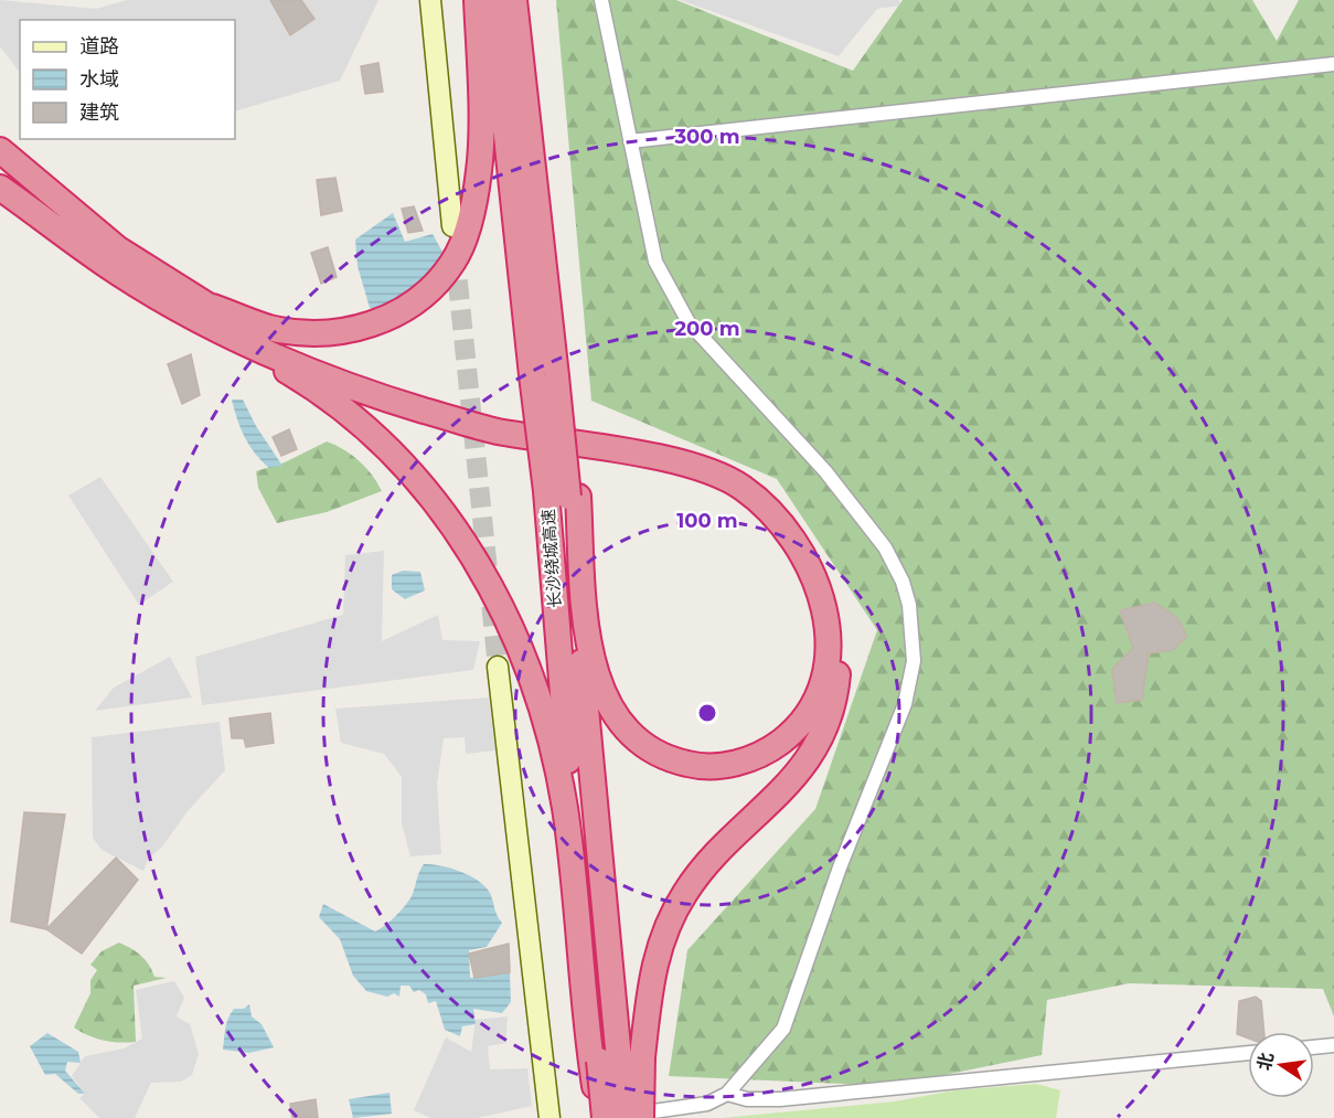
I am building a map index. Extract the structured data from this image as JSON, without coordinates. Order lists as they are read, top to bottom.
{
  "streets": {
    "highway": ["长沙绕城高速"]
  },
  "legend": ["道路", "水域", "建筑"],
  "north": "left",
  "rings": ["300 m", "200 m", "100 m"]
}
